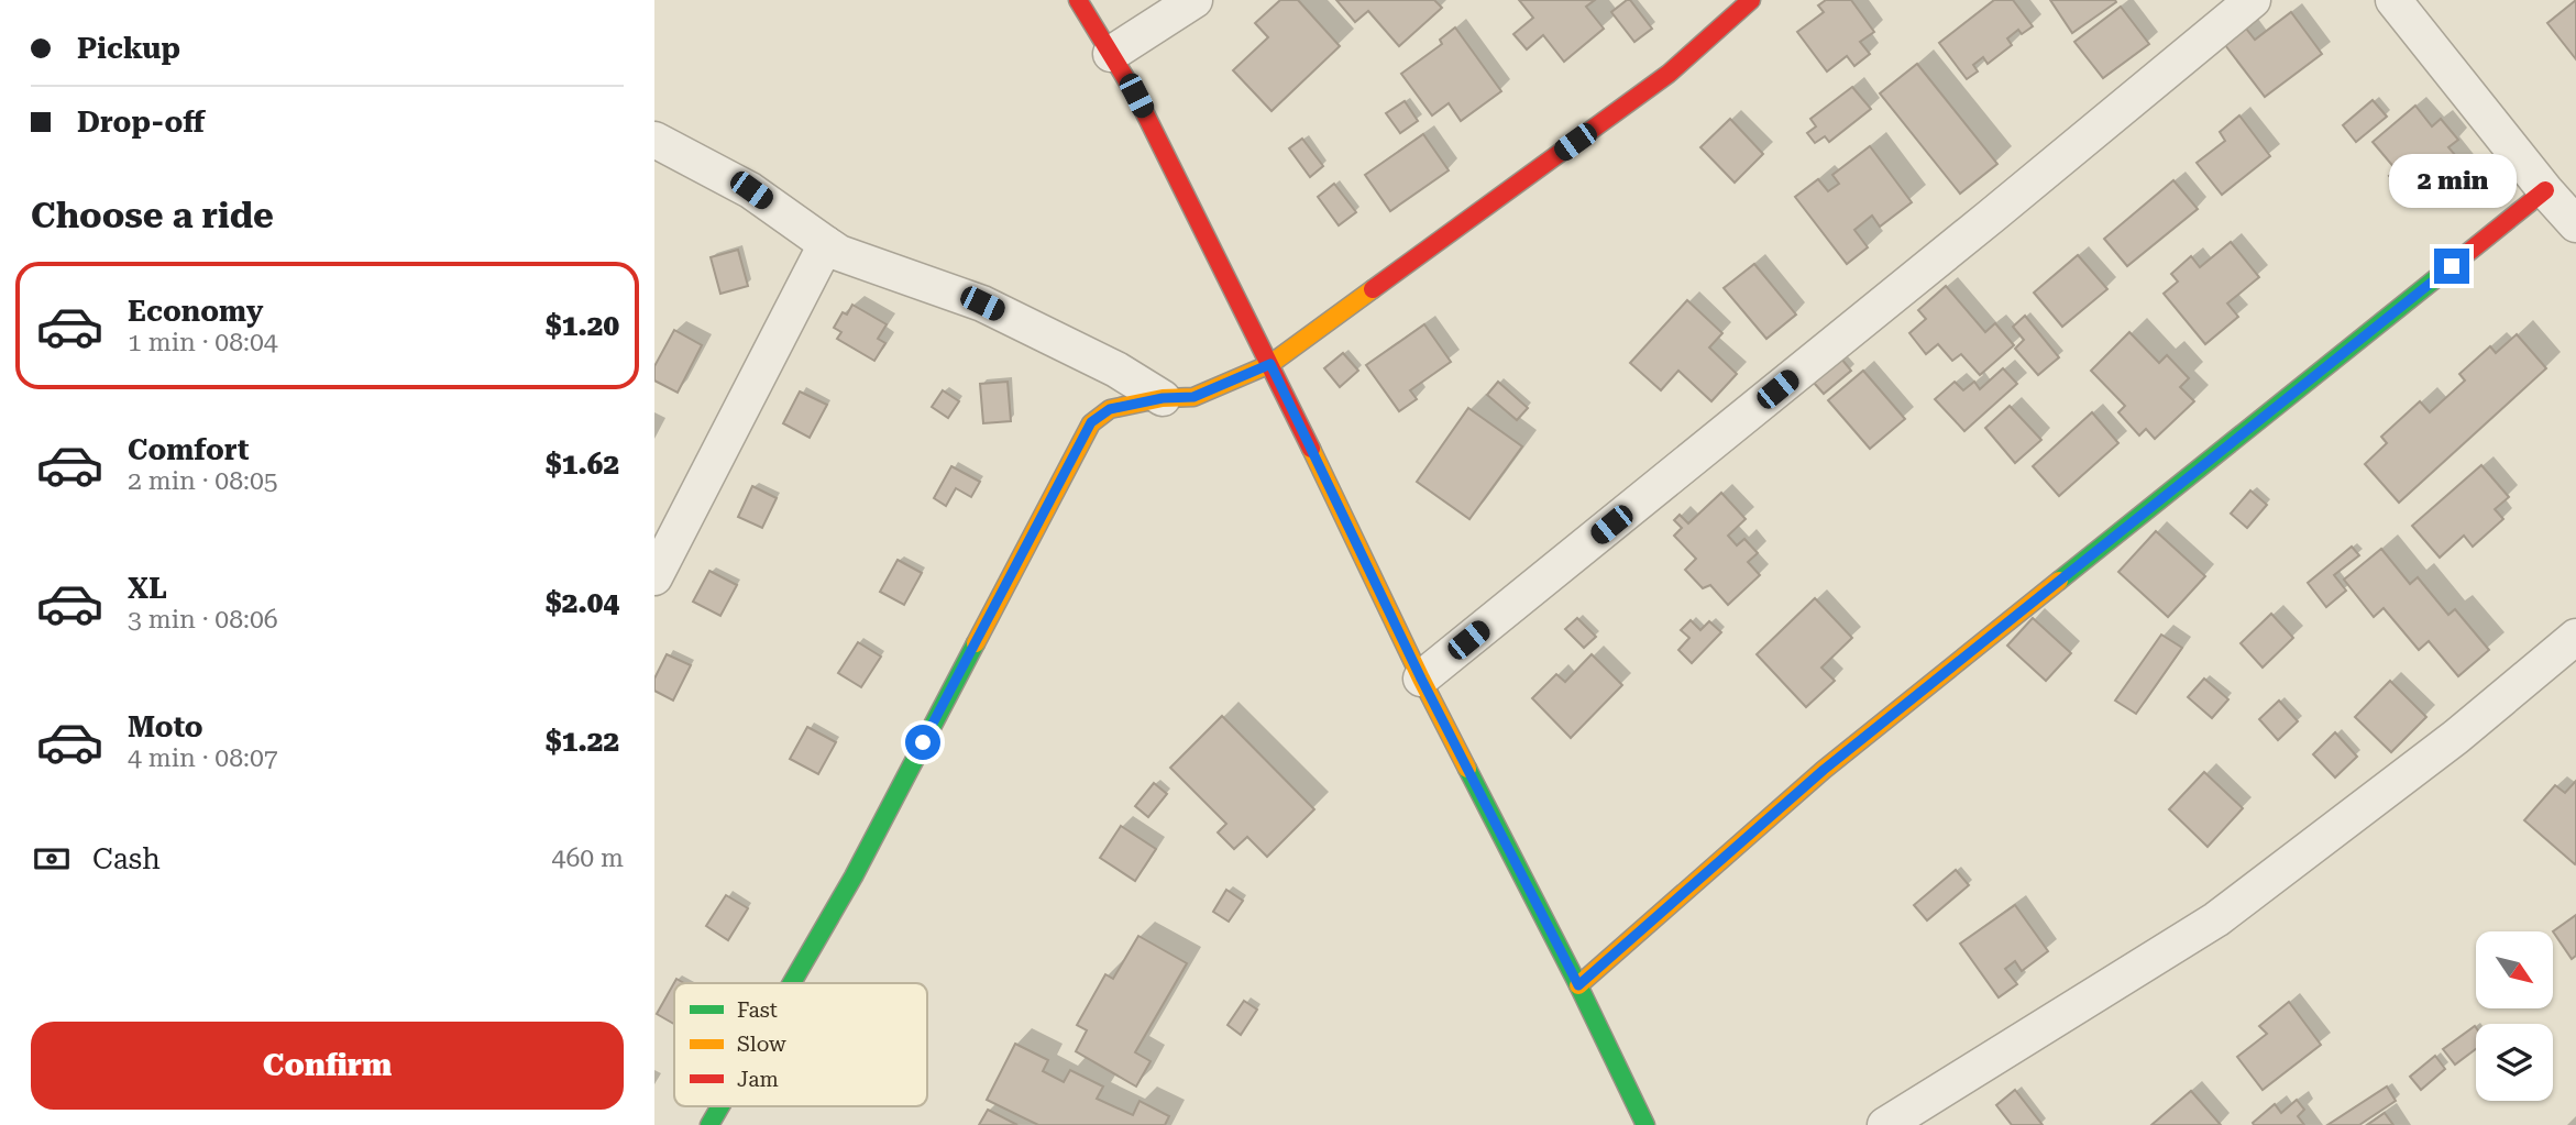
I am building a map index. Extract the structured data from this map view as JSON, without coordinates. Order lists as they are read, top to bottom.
{
  "legend": ["Fast", "Slow", "Jam"],
  "north": "bottom right",
  "page": {
    "banner": ["Pickup", "Drop-off"],
    "bubble": "2 min",
    "heading": "Choose a ride",
    "list": [
      {
        "name": "Economy",
        "note": "1 min · 08:04",
        "value": "$1.20"
      },
      {
        "name": "Comfort",
        "note": "2 min · 08:05",
        "value": "$1.62"
      },
      {
        "name": "XL",
        "note": "3 min · 08:06",
        "value": "$2.04"
      },
      {
        "name": "Moto",
        "note": "4 min · 08:07",
        "value": "$1.22"
      }
    ],
    "pay": ["Cash", "460 m"],
    "buttons": "Confirm"
  }
}
